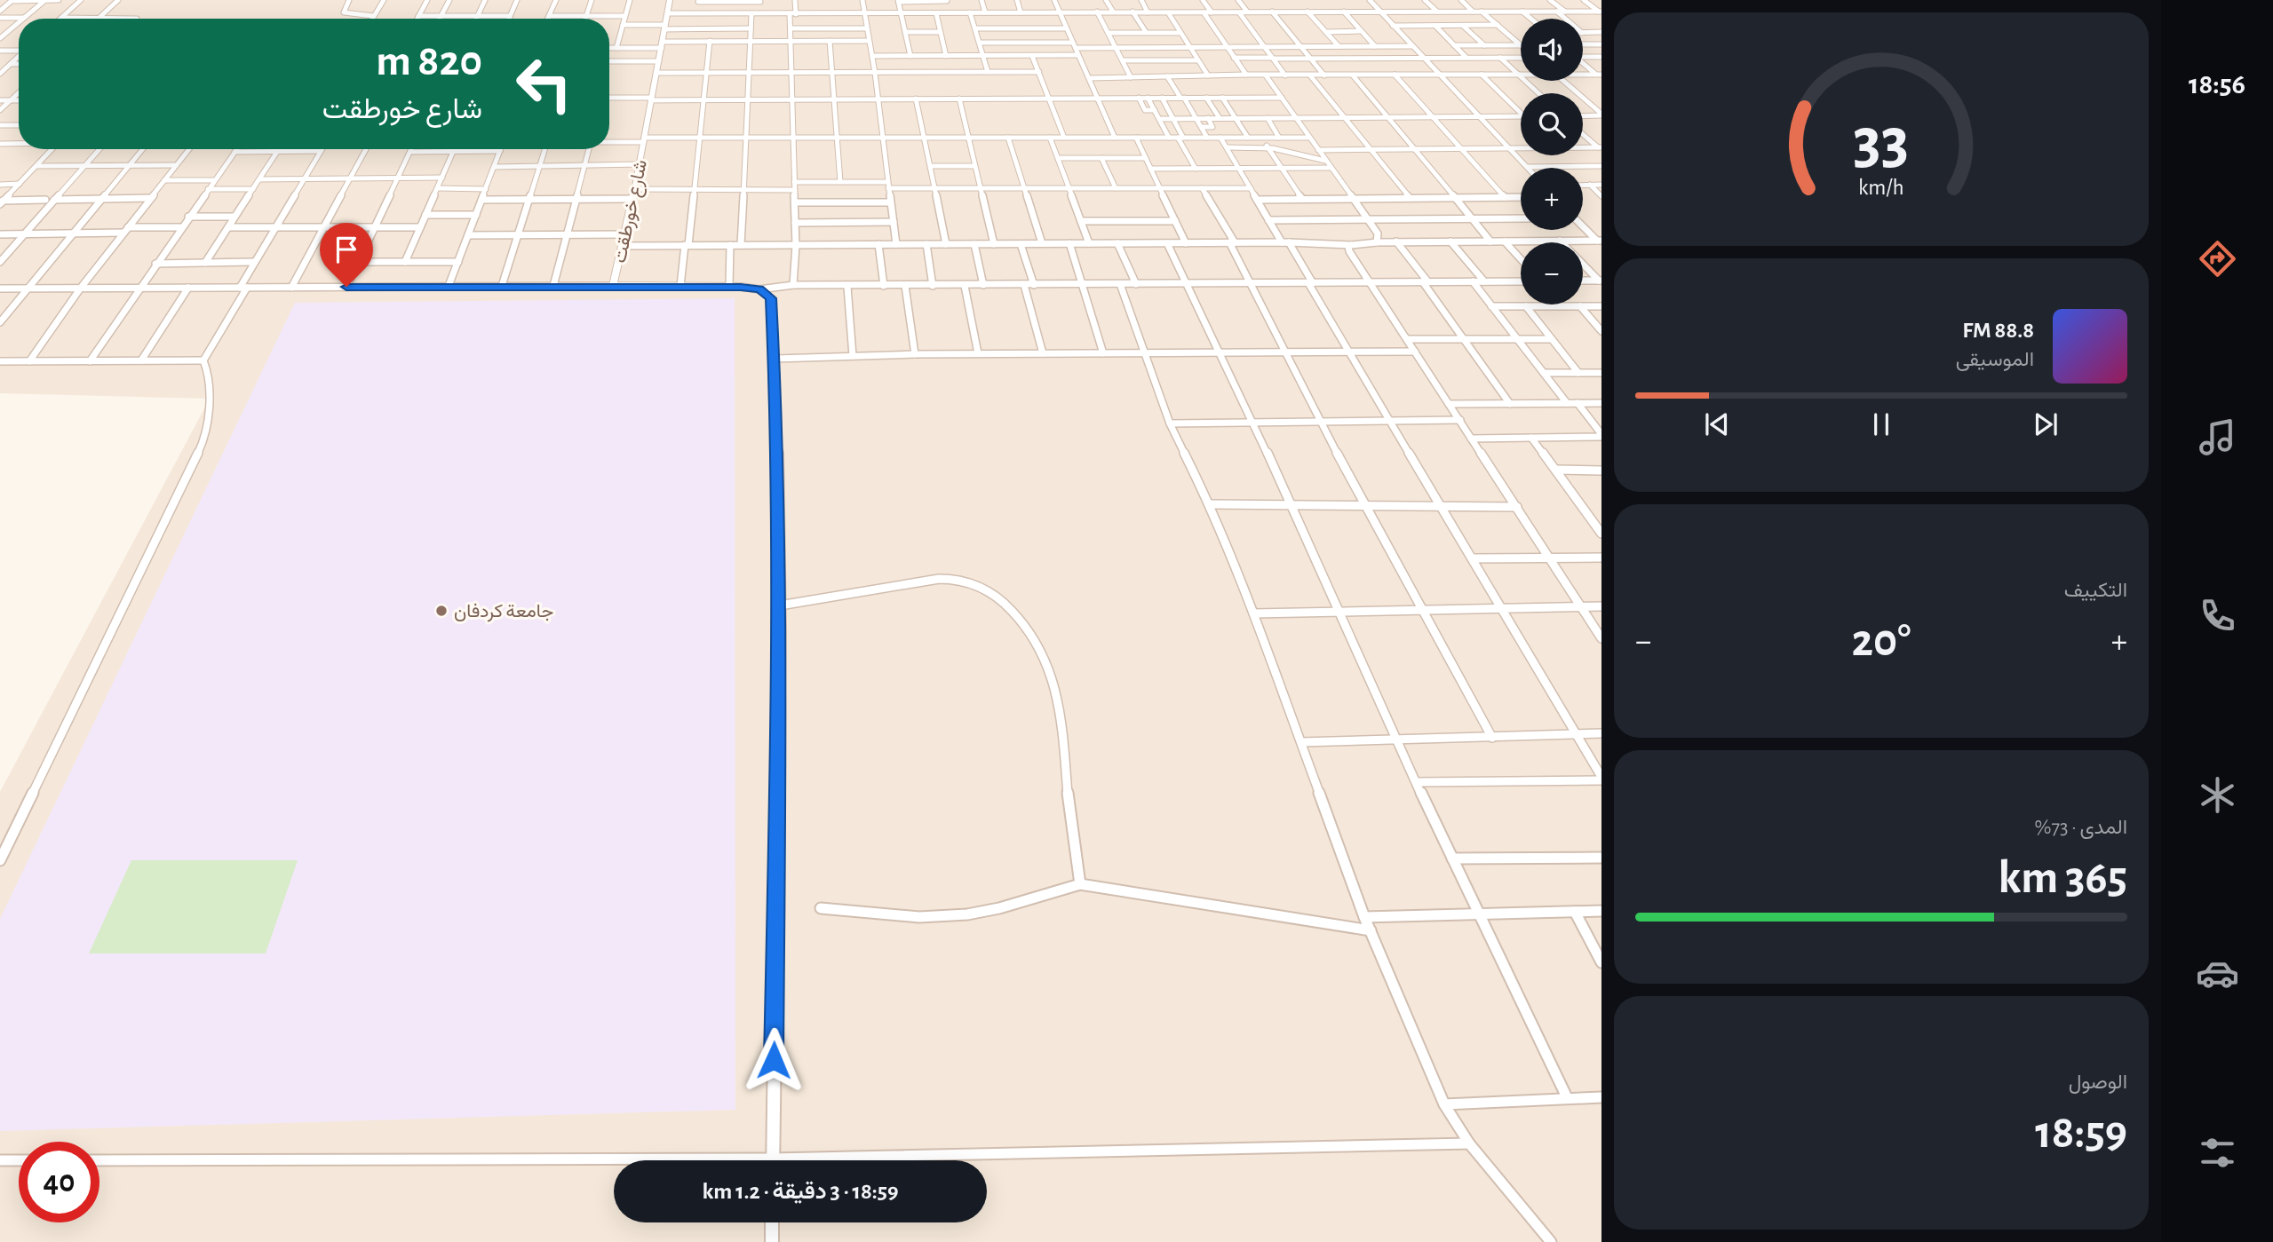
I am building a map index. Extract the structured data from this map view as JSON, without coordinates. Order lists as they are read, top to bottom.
{
  "streets": {
    "street": ["شارع خورطقت"]
  },
  "places": ["جامعة كردفان"],
  "page": {
    "tabs": "18:56",
    "map_buttons": ["+", "−"],
    "turn": ["820 m", "شارع خورطقت"],
    "song": ["88.8 FM", "الموسيقى"],
    "tile": [
      "التكييف",
      ["المدى · 73%", "365 km"],
      ["الوصول", "18:59"]
    ],
    "heat": ["−", "20°", "+"],
    "limit": "40",
    "trip": "18:59 · 3 دقيقة · 1.2 km",
    "gauge": ["33", "km/h"]
  }
}
